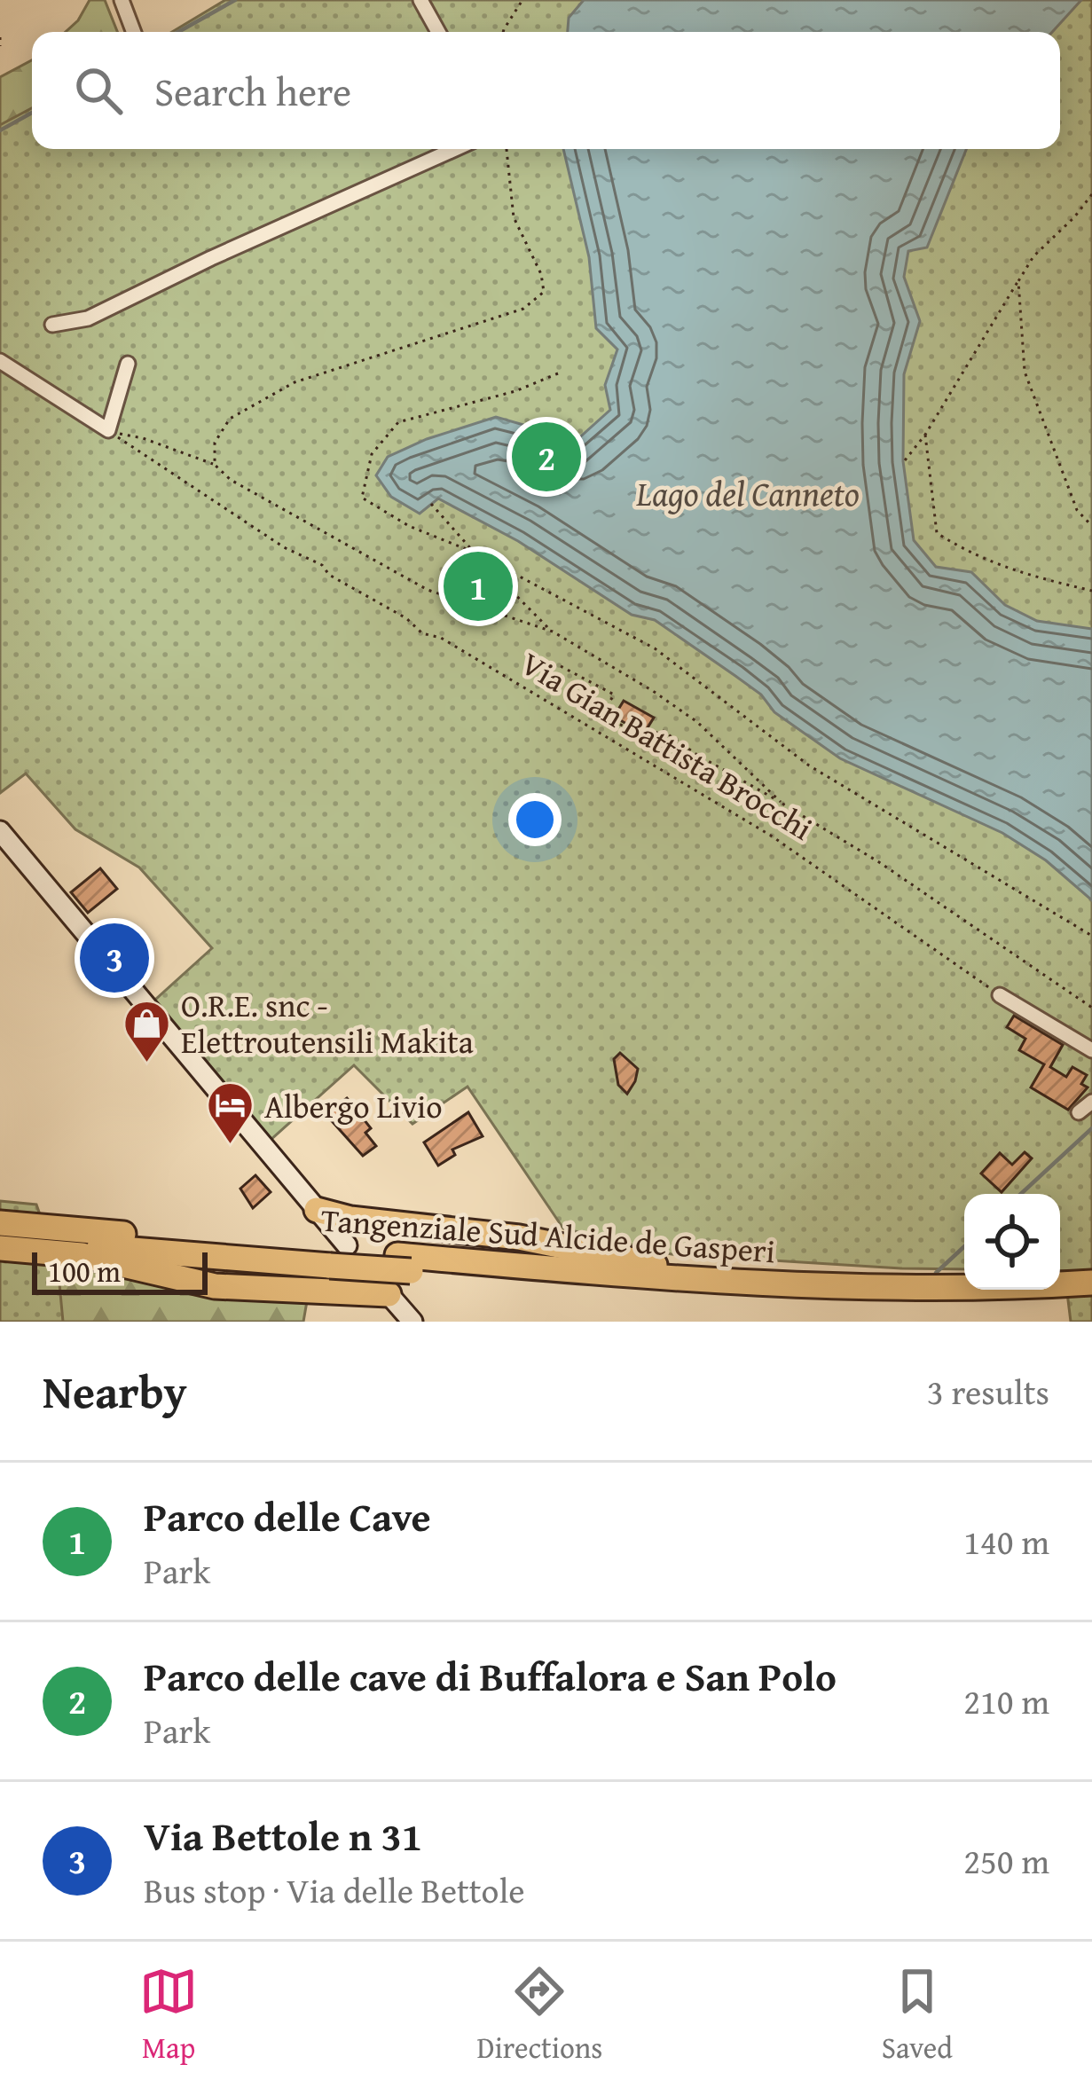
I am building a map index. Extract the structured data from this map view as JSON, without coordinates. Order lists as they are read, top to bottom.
{
  "streets": {
    "highway": ["Tangenziale Sud Alcide de Gasperi"],
    "path": ["Via Gian Battista Brocchi"]
  },
  "water": ["Lago del Canneto"],
  "places": {
    "shop": ["O.R.E. snc - Elettroutensili Makita"],
    "hotel": ["Albergo Livio"]
  },
  "scale_bar": "100 m",
  "page": {
    "search": "Search here",
    "pins": ["2", "1", "3"],
    "scale": "100 m",
    "heading": ["Nearby", "3 results"],
    "list": [
      {
        "mark": "1",
        "name": "Parco delle Cave",
        "note": "Park",
        "value": "140 m"
      },
      {
        "mark": "2",
        "name": "Parco delle cave di Buffalora e San Polo",
        "note": "Park",
        "value": "210 m"
      },
      {
        "mark": "3",
        "name": "Via Bettole n 31",
        "note": "Bus stop · Via delle Bettole",
        "value": "250 m"
      }
    ],
    "nav": ["Map", "Directions", "Saved"]
  }
}
